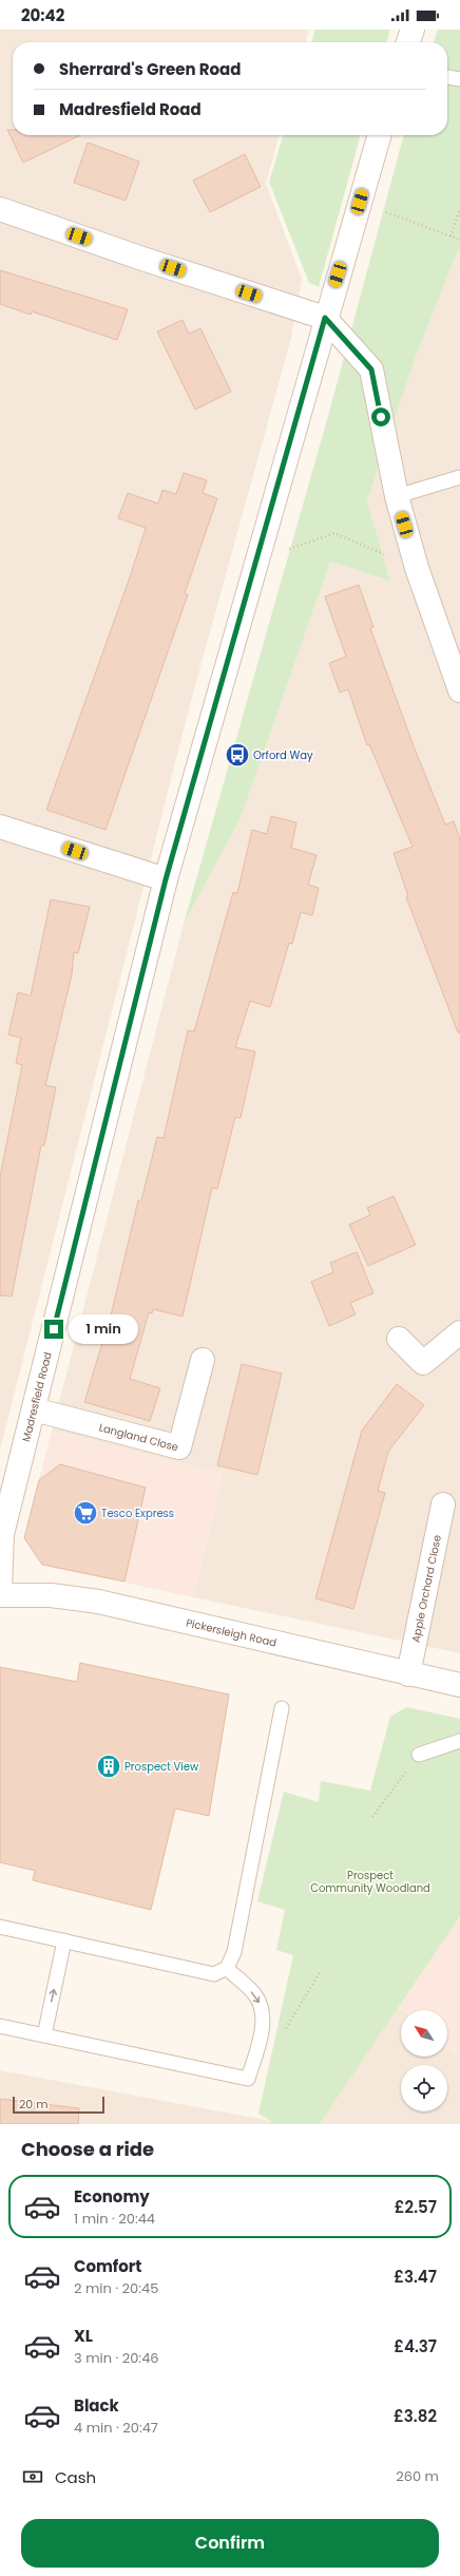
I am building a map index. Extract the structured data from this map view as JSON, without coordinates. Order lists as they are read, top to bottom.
{
  "streets": {
    "street": [
      "Madresfield Road",
      "Langland Close",
      "Apple Orchard Close",
      "Pickersleigh Road"
    ]
  },
  "crossings": [
    ["Madresfield Road", "Langland Close"],
    ["Apple Orchard Close", "Pickersleigh Road"]
  ],
  "parks": ["Prospect Community Woodland"],
  "places": {
    "bus stop": ["Orford Way"],
    "supermarket": ["Tesco Express"],
    "building": ["Prospect View"]
  },
  "scale_bar": "20 m",
  "north": "top left",
  "page": {
    "status": "20:42",
    "banner": ["Sherrard's Green Road", "Madresfield Road"],
    "bubble": "1 min",
    "scale": "20 m",
    "heading": "Choose a ride",
    "list": [
      {
        "name": "Economy",
        "note": "1 min · 20:44",
        "value": "£2.57"
      },
      {
        "name": "Comfort",
        "note": "2 min · 20:45",
        "value": "£3.47"
      },
      {
        "name": "XL",
        "note": "3 min · 20:46",
        "value": "£4.37"
      },
      {
        "name": "Black",
        "note": "4 min · 20:47",
        "value": "£3.82"
      }
    ],
    "pay": ["Cash", "260 m"],
    "buttons": "Confirm"
  }
}
